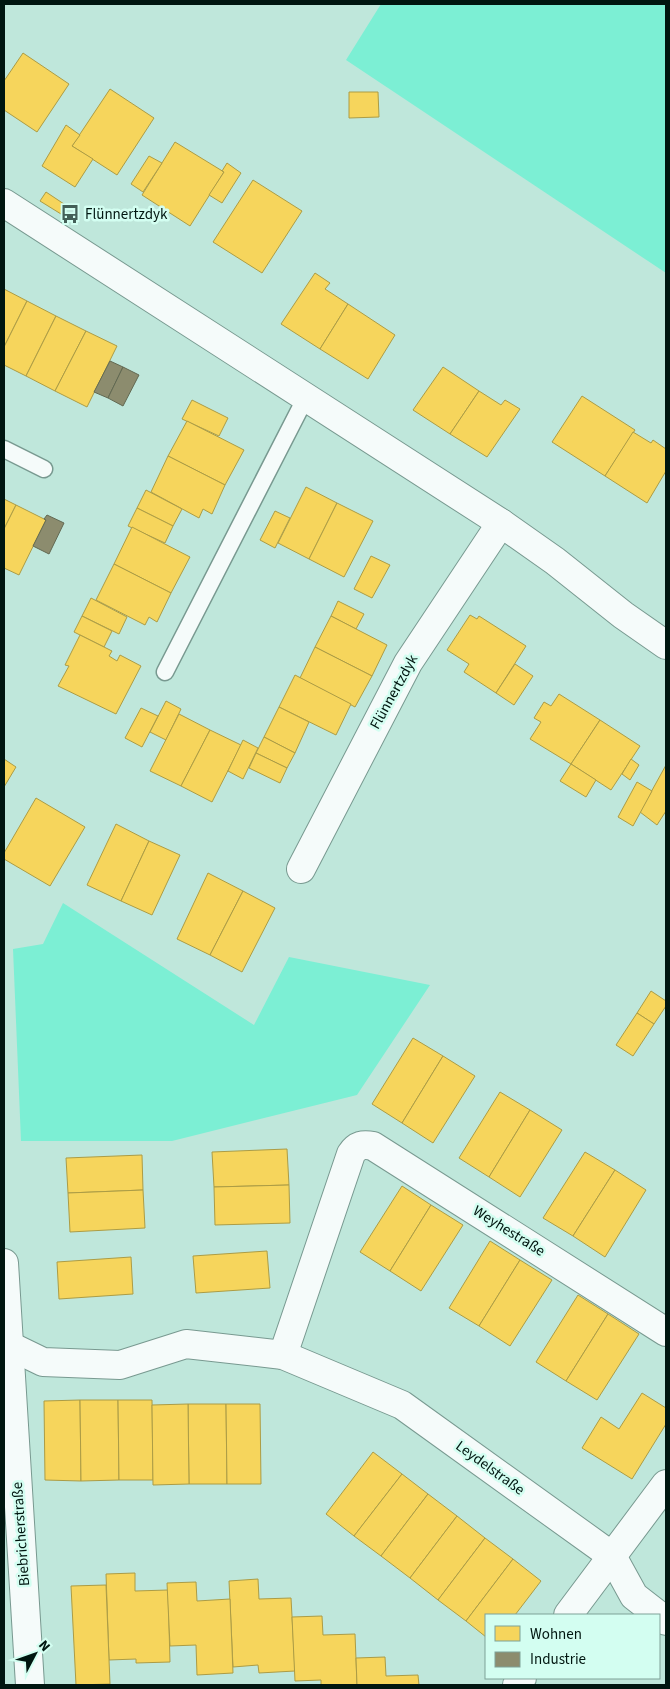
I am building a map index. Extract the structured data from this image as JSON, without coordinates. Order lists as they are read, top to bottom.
{
  "streets": {
    "street": [
      "Flünnertzdyk",
      "Weyhestraße",
      "Leydelstraße",
      "Biebricherstraße"
    ]
  },
  "crossings": [
    ["Weyhestraße", "Leydelstraße"],
    ["Leydelstraße", "Biebricherstraße"]
  ],
  "places": {
    "bus stop": ["Flünnertzdyk"]
  },
  "legend": ["Wohnen", "Industrie"],
  "north": "top right"
}
